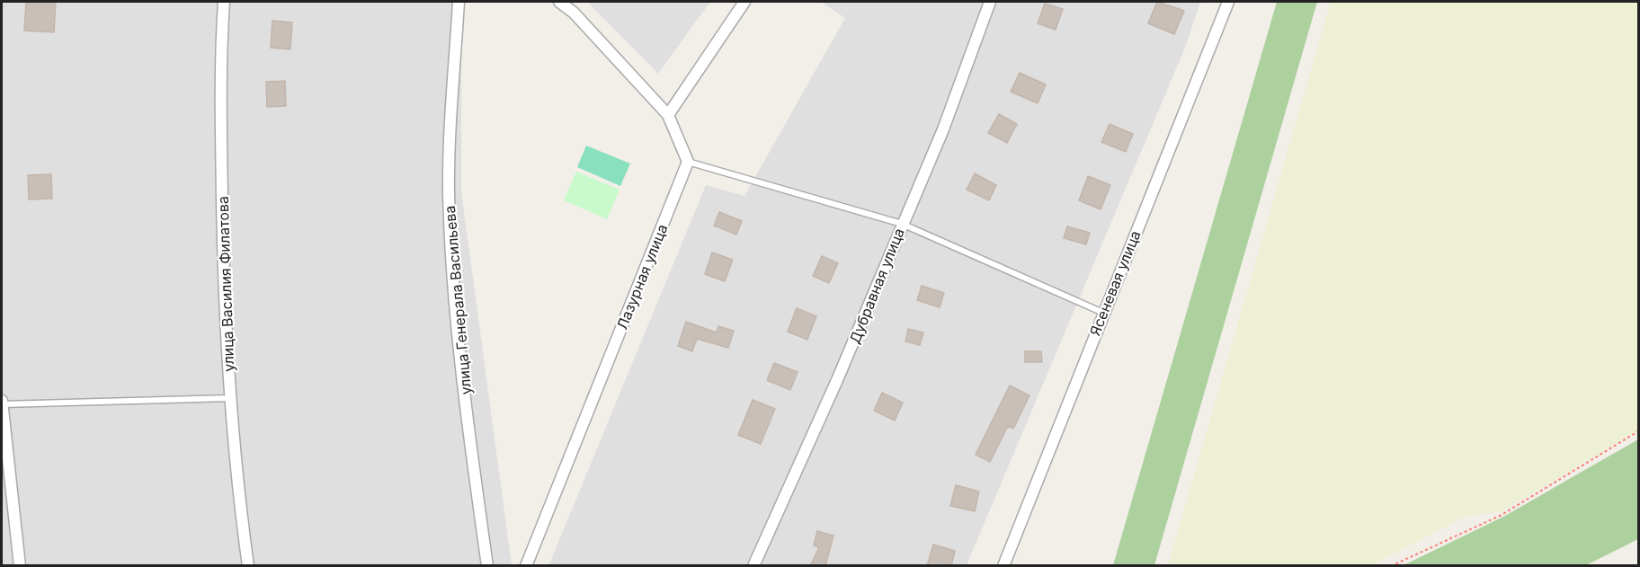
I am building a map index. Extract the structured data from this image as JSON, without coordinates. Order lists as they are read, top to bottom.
{
  "streets": {
    "street": [
      "Лазурная улица",
      "Ясеневая улица",
      "улица Василия Филатова",
      "Дубравная улица",
      "улица Генерала Васильева"
    ]
  }
}
